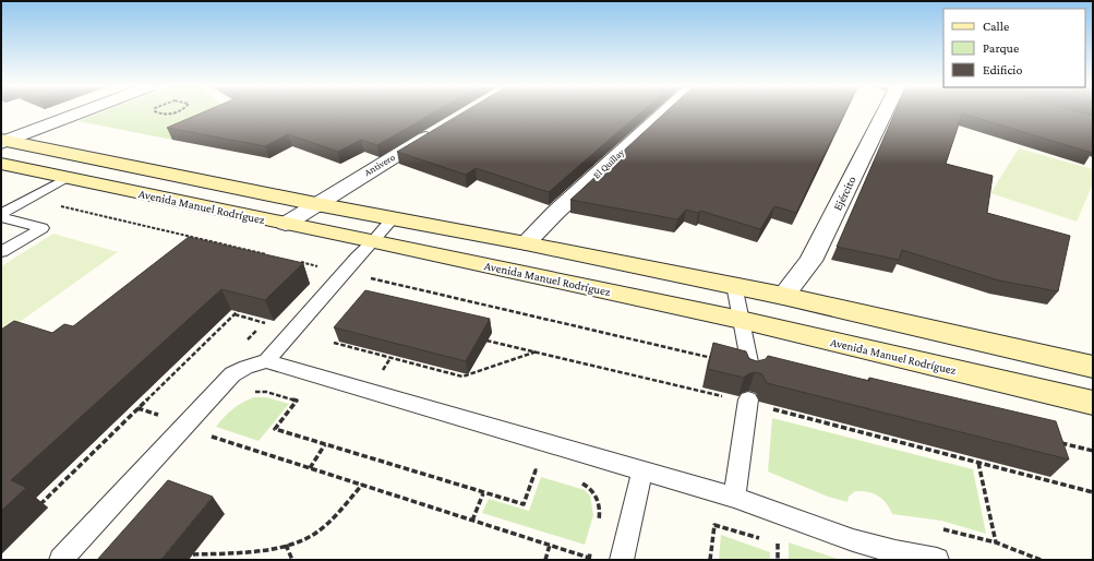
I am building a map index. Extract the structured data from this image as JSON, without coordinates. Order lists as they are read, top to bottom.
{
  "streets": {
    "main road": ["Avenida Manuel Rodríguez"],
    "street": ["El Quillay", "Antivero", "Ejército"]
  },
  "crossings": [
    ["El Quillay", "Avenida Manuel Rodríguez"],
    ["Antivero", "Avenida Manuel Rodríguez"],
    ["Ejército", "Avenida Manuel Rodríguez"]
  ],
  "legend": ["Calle", "Parque", "Edificio"]
}
